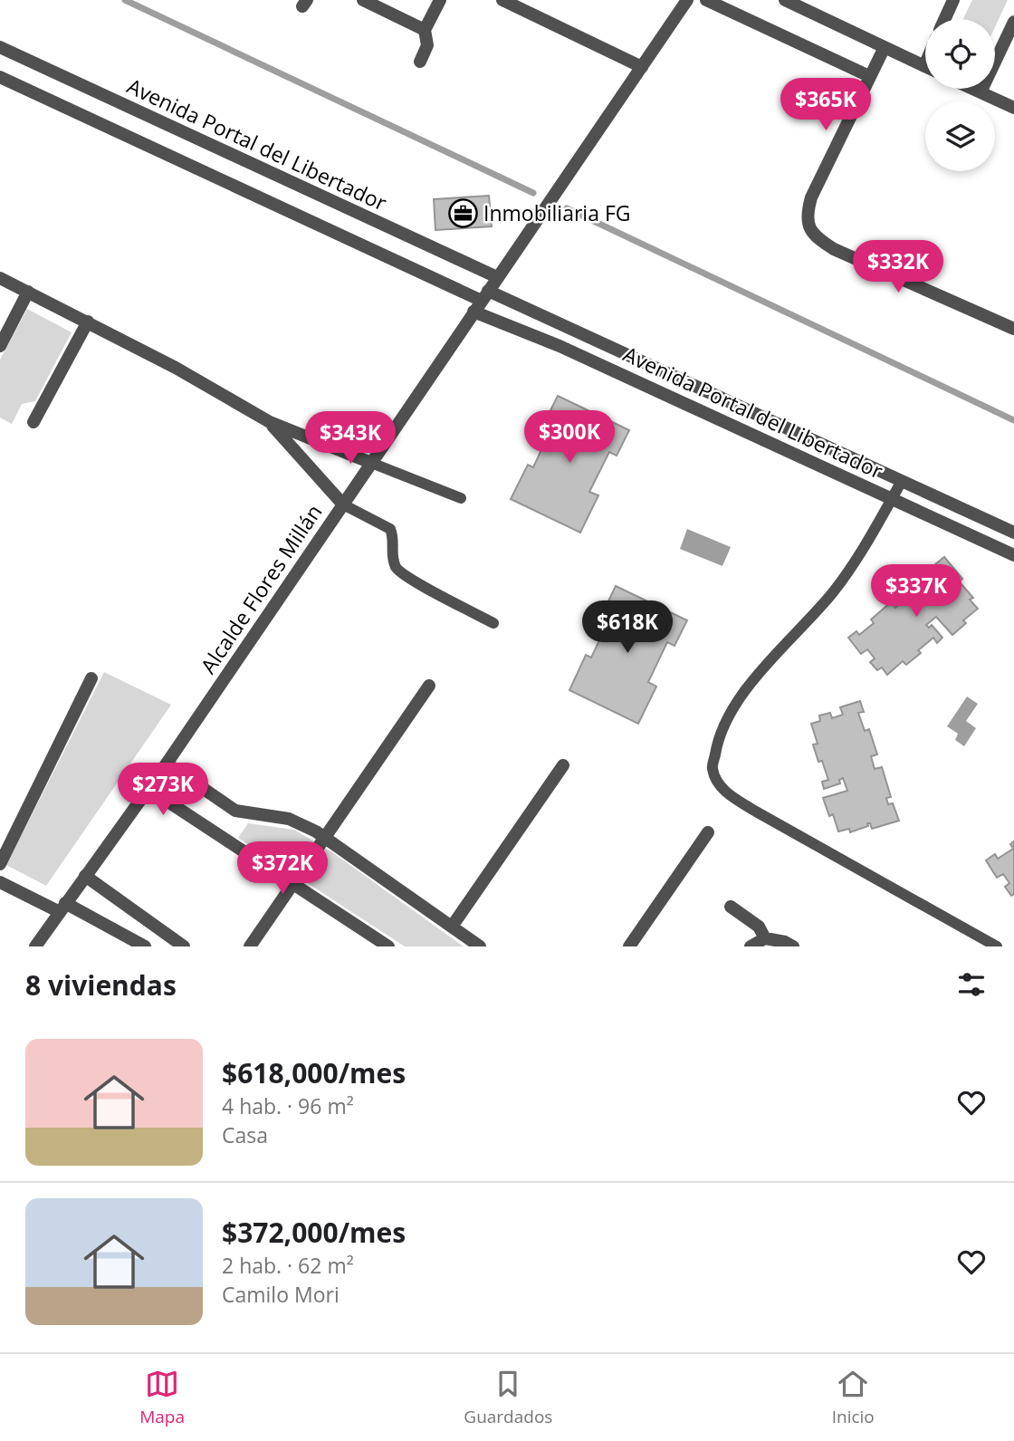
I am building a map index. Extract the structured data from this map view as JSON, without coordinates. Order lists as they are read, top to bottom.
{
  "streets": {
    "street": ["Avenida Portal del Libertador", "Alcalde Flores Millán"]
  },
  "crossings": [
    ["Avenida Portal del Libertador", "Alcalde Flores Millán"]
  ],
  "places": {
    "office": ["Inmobiliaria FG"]
  },
  "page": {
    "price": [
      "$365K",
      "$332K",
      "$300K",
      "$343K",
      "$337K",
      "$618K",
      "$273K",
      "$372K"
    ],
    "heading": "8 viviendas",
    "list": [
      {
        "name": "$618,000/mes",
        "note": "4 hab. · 96 m² · Casa"
      },
      {
        "name": "$372,000/mes",
        "note": "2 hab. · 62 m² · Camilo Mori"
      }
    ],
    "tabs": ["Mapa", "Guardados", "Inicio"]
  }
}
